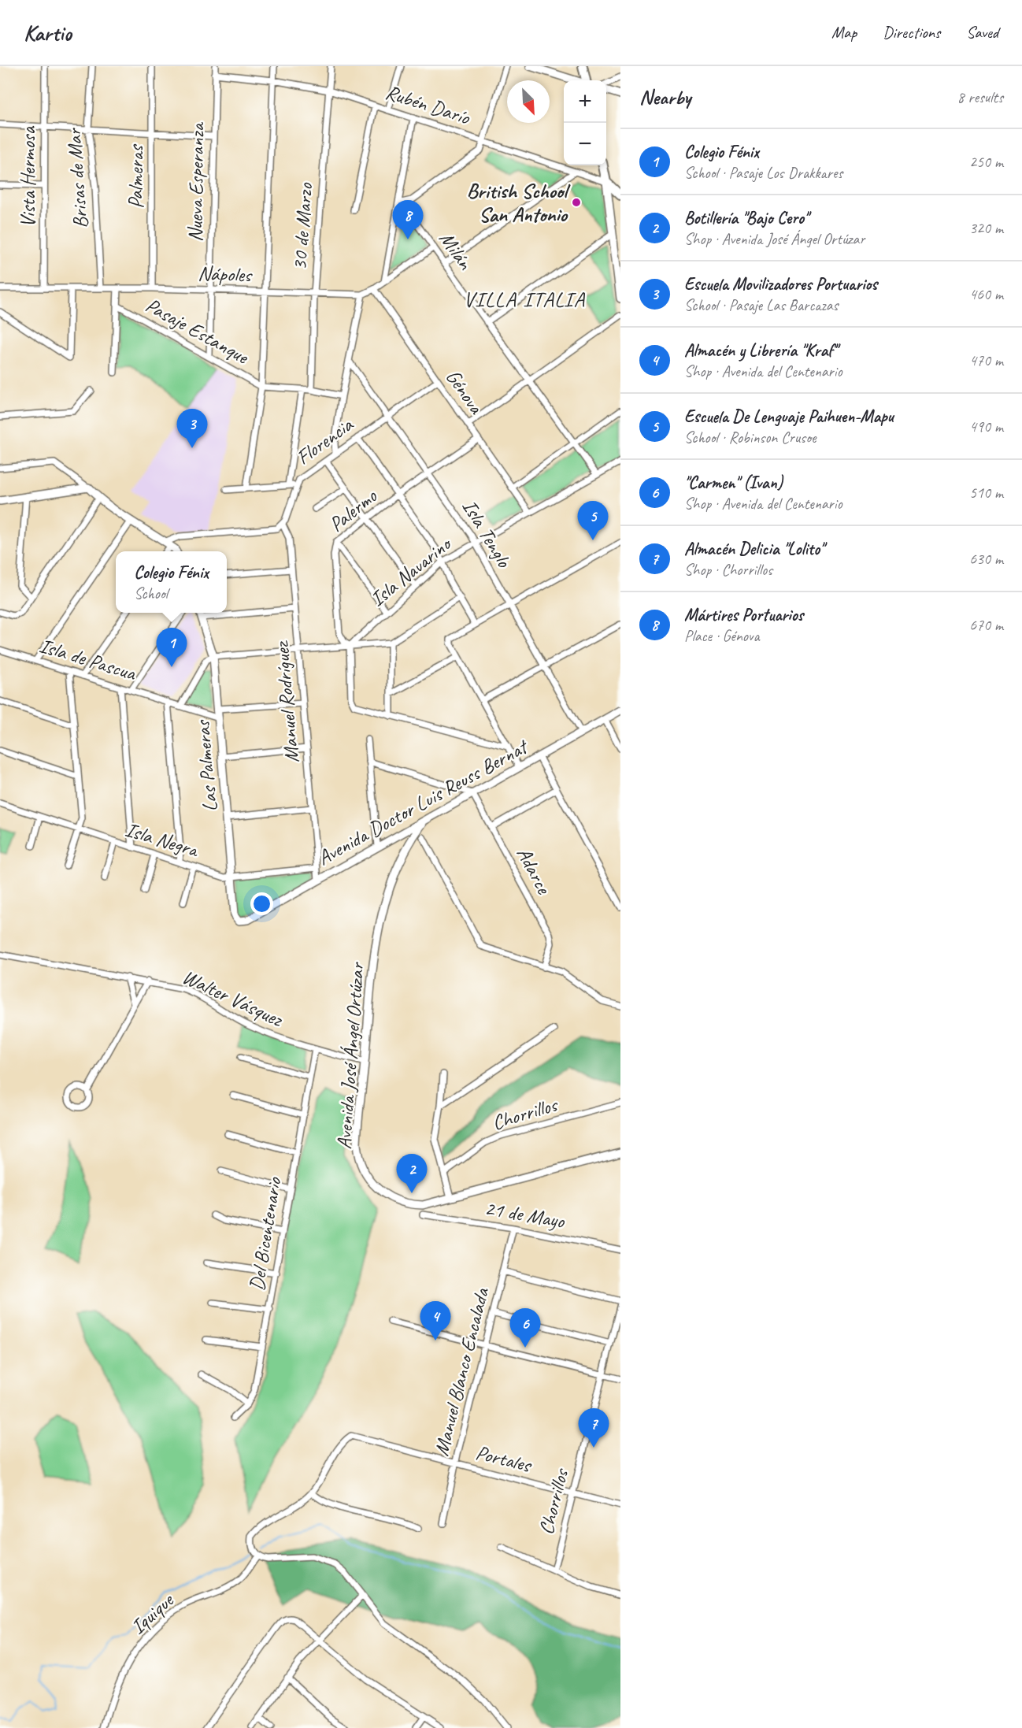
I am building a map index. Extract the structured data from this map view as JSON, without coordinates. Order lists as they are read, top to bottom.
{
  "streets": {
    "main road": ["Rubén Darío"],
    "street": [
      "Vista Hermosa",
      "Palmeras",
      "Brisas de Mar",
      "Nueva Esperanza",
      "30 de Marzo",
      "Milán",
      "Nápoles",
      "Pasaje Estanque",
      "Génova",
      "Florencia",
      "Palermo",
      "Isla Tenglo",
      "Isla Navarino",
      "Isla de Pascua",
      "Manuel Rodríguez",
      "Las Palmeras",
      "Avenida Doctor Luis Reuss Bernat",
      "Isla Negra",
      "Adarce",
      "Walter Vásquez",
      "Avenida José Ángel Ortúzar",
      "Chorrillos",
      "21 de Mayo",
      "Del Bicentenario",
      "Manuel Blanco Encalada",
      "Portales",
      "Iquique"
    ]
  },
  "crossings": [
    ["Rubén Darío", "Nueva Esperanza"],
    ["Rubén Darío", "30 de Marzo"],
    ["Vista Hermosa", "Nápoles"],
    ["Palmeras", "Nápoles"],
    ["Brisas de Mar", "Nápoles"],
    ["Nueva Esperanza", "Nápoles"],
    ["Nueva Esperanza", "Pasaje Estanque"],
    ["30 de Marzo", "Nápoles"],
    ["Milán", "Nápoles"],
    ["Milán", "Isla Navarino"],
    ["Nápoles", "Génova"],
    ["Génova", "Florencia"],
    ["Génova", "Palermo"],
    ["Génova", "Isla Navarino"],
    ["Florencia", "Isla Tenglo"],
    ["Florencia", "Manuel Rodríguez"],
    ["Palermo", "Isla Tenglo"],
    ["Palermo", "Isla Navarino"],
    ["Isla Tenglo", "Isla Navarino"],
    ["Isla Tenglo", "Avenida Doctor Luis Reuss Bernat"],
    ["Isla de Pascua", "Las Palmeras"],
    ["Manuel Rodríguez", "Avenida Doctor Luis Reuss Bernat"],
    ["Manuel Rodríguez", "Isla Negra"],
    ["Las Palmeras", "Avenida Doctor Luis Reuss Bernat"],
    ["Las Palmeras", "Isla Negra"],
    ["Avenida Doctor Luis Reuss Bernat", "Adarce"],
    ["Avenida Doctor Luis Reuss Bernat", "Avenida José Ángel Ortúzar"],
    ["Walter Vásquez", "Avenida José Ángel Ortúzar"],
    ["Walter Vásquez", "Del Bicentenario"],
    ["Chorrillos", "Portales"],
    ["21 de Mayo", "Manuel Blanco Encalada"],
    ["Manuel Blanco Encalada", "Portales"]
  ],
  "districts": ["VILLA ITALIA"],
  "places": ["British School San Antonio"],
  "north": "bottom right",
  "page": {
    "header": "Kartio",
    "nav": ["Map", "Directions", "Saved"],
    "heading": ["Nearby", "8 results"],
    "map_buttons": ["+", "−"],
    "list": [
      {
        "mark": "1",
        "name": "Colegio Fénix",
        "note": "School · Pasaje Los Drakkares",
        "value": "250 m"
      },
      {
        "mark": "2",
        "name": "Botillería \"Bajo Cero\"",
        "note": "Shop · Avenida José Ángel Ortúzar",
        "value": "320 m"
      },
      {
        "mark": "3",
        "name": "Escuela Movilizadores Portuarios",
        "note": "School · Pasaje Las Barcazas",
        "value": "460 m"
      },
      {
        "mark": "4",
        "name": "Almacén y Librería \"Kraf\"",
        "note": "Shop · Avenida del Centenario",
        "value": "470 m"
      },
      {
        "mark": "5",
        "name": "Escuela De Lenguaje Paihuen-Mapu",
        "note": "School · Robinson Crusoe",
        "value": "490 m"
      },
      {
        "mark": "6",
        "name": "\"Carmen\" (Ivan)",
        "note": "Shop · Avenida del Centenario",
        "value": "510 m"
      },
      {
        "mark": "7",
        "name": "Almacén Delicia \"Lolito\"",
        "note": "Shop · Chorrillos",
        "value": "630 m"
      },
      {
        "mark": "8",
        "name": "Mártires Portuarios",
        "note": "Place · Génova",
        "value": "670 m"
      }
    ],
    "pins": [
      "8",
      "3",
      "5",
      "1",
      "2",
      "4",
      "6",
      "7"
    ],
    "popup": ["Colegio Fénix", "School"]
  }
}
